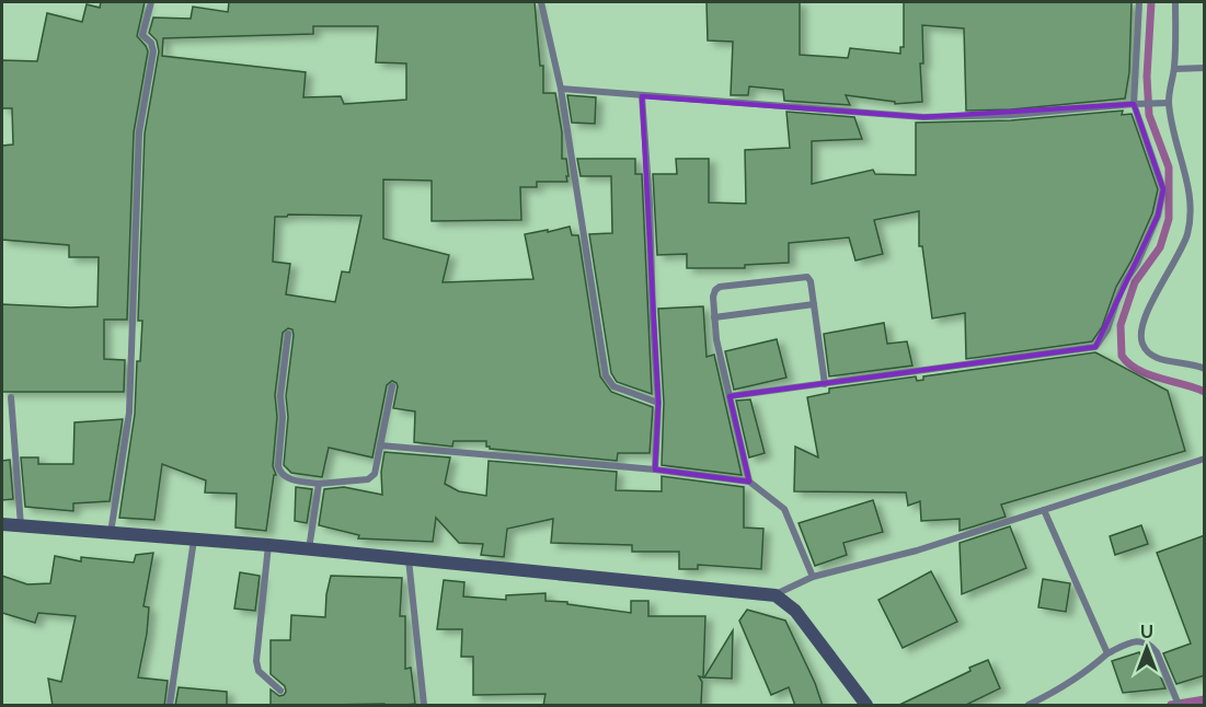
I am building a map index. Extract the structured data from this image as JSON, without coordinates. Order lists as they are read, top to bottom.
{
  "north": "top"
}
